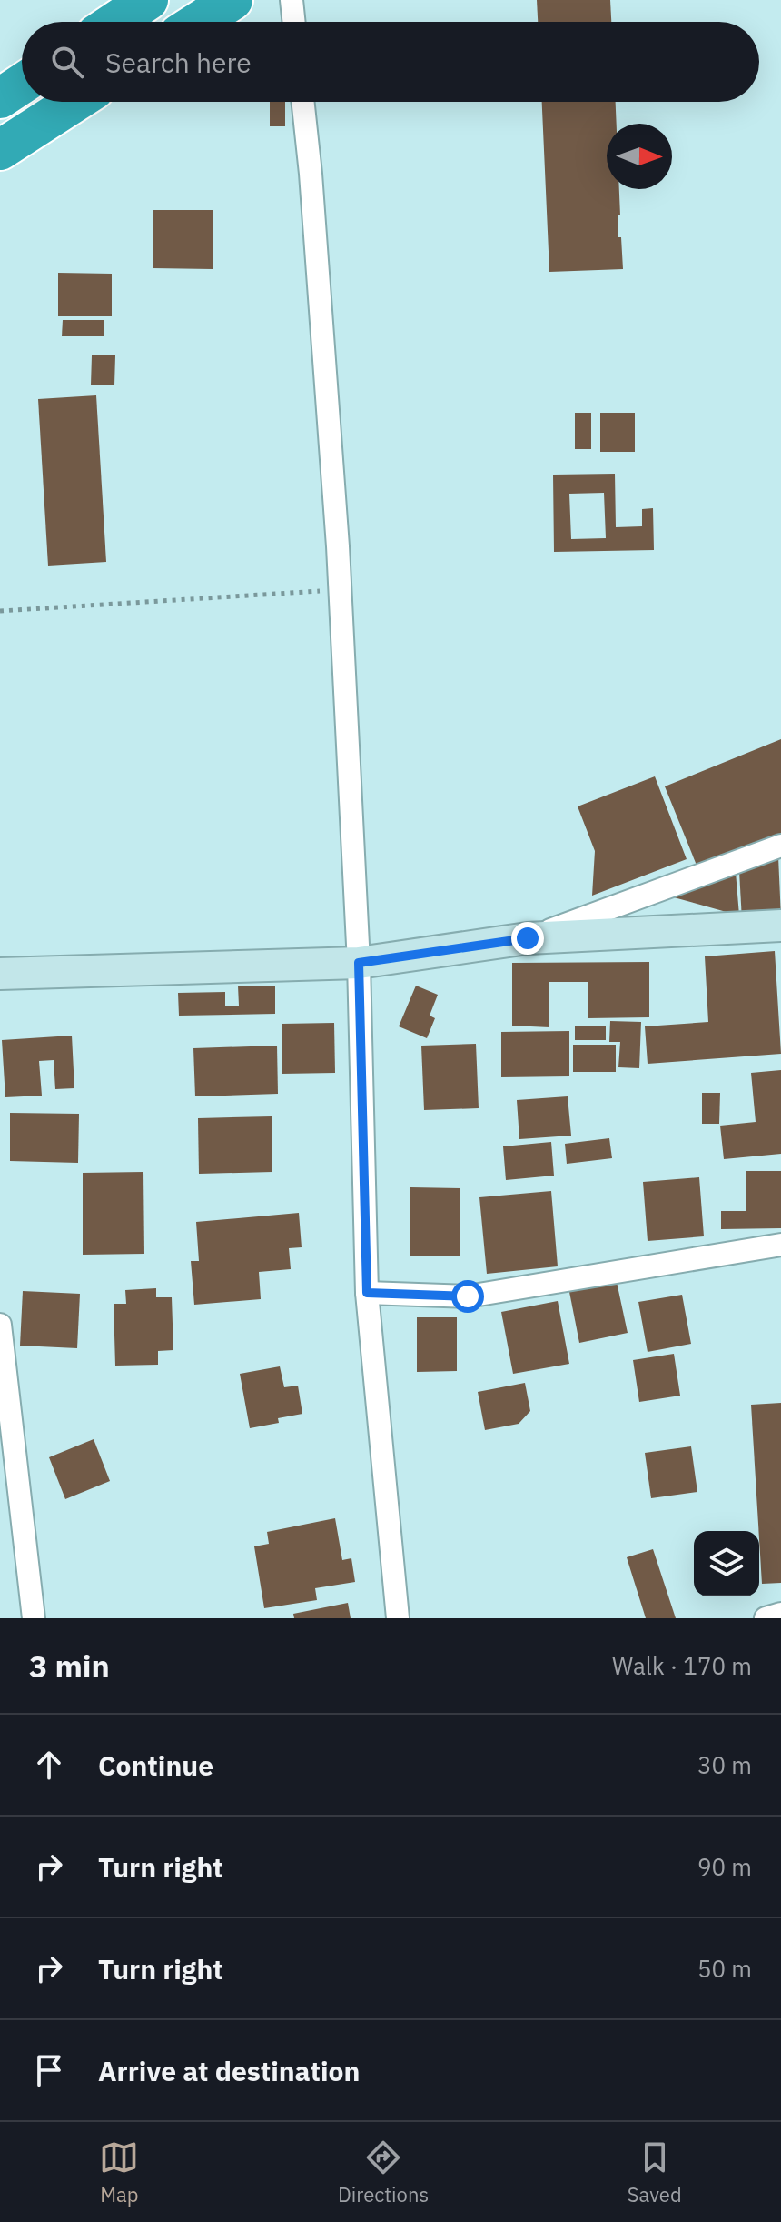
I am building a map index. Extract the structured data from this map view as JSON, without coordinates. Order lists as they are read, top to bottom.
{
  "north": "right",
  "page": {
    "search": "Search here",
    "heading": ["3 min", "Walk · 170 m"],
    "list": [
      ["Continue", "30 m"],
      ["Turn right", "90 m"],
      ["Turn right", "50 m"],
      "Arrive at destination"
    ],
    "nav": ["Map", "Directions", "Saved"]
  }
}
